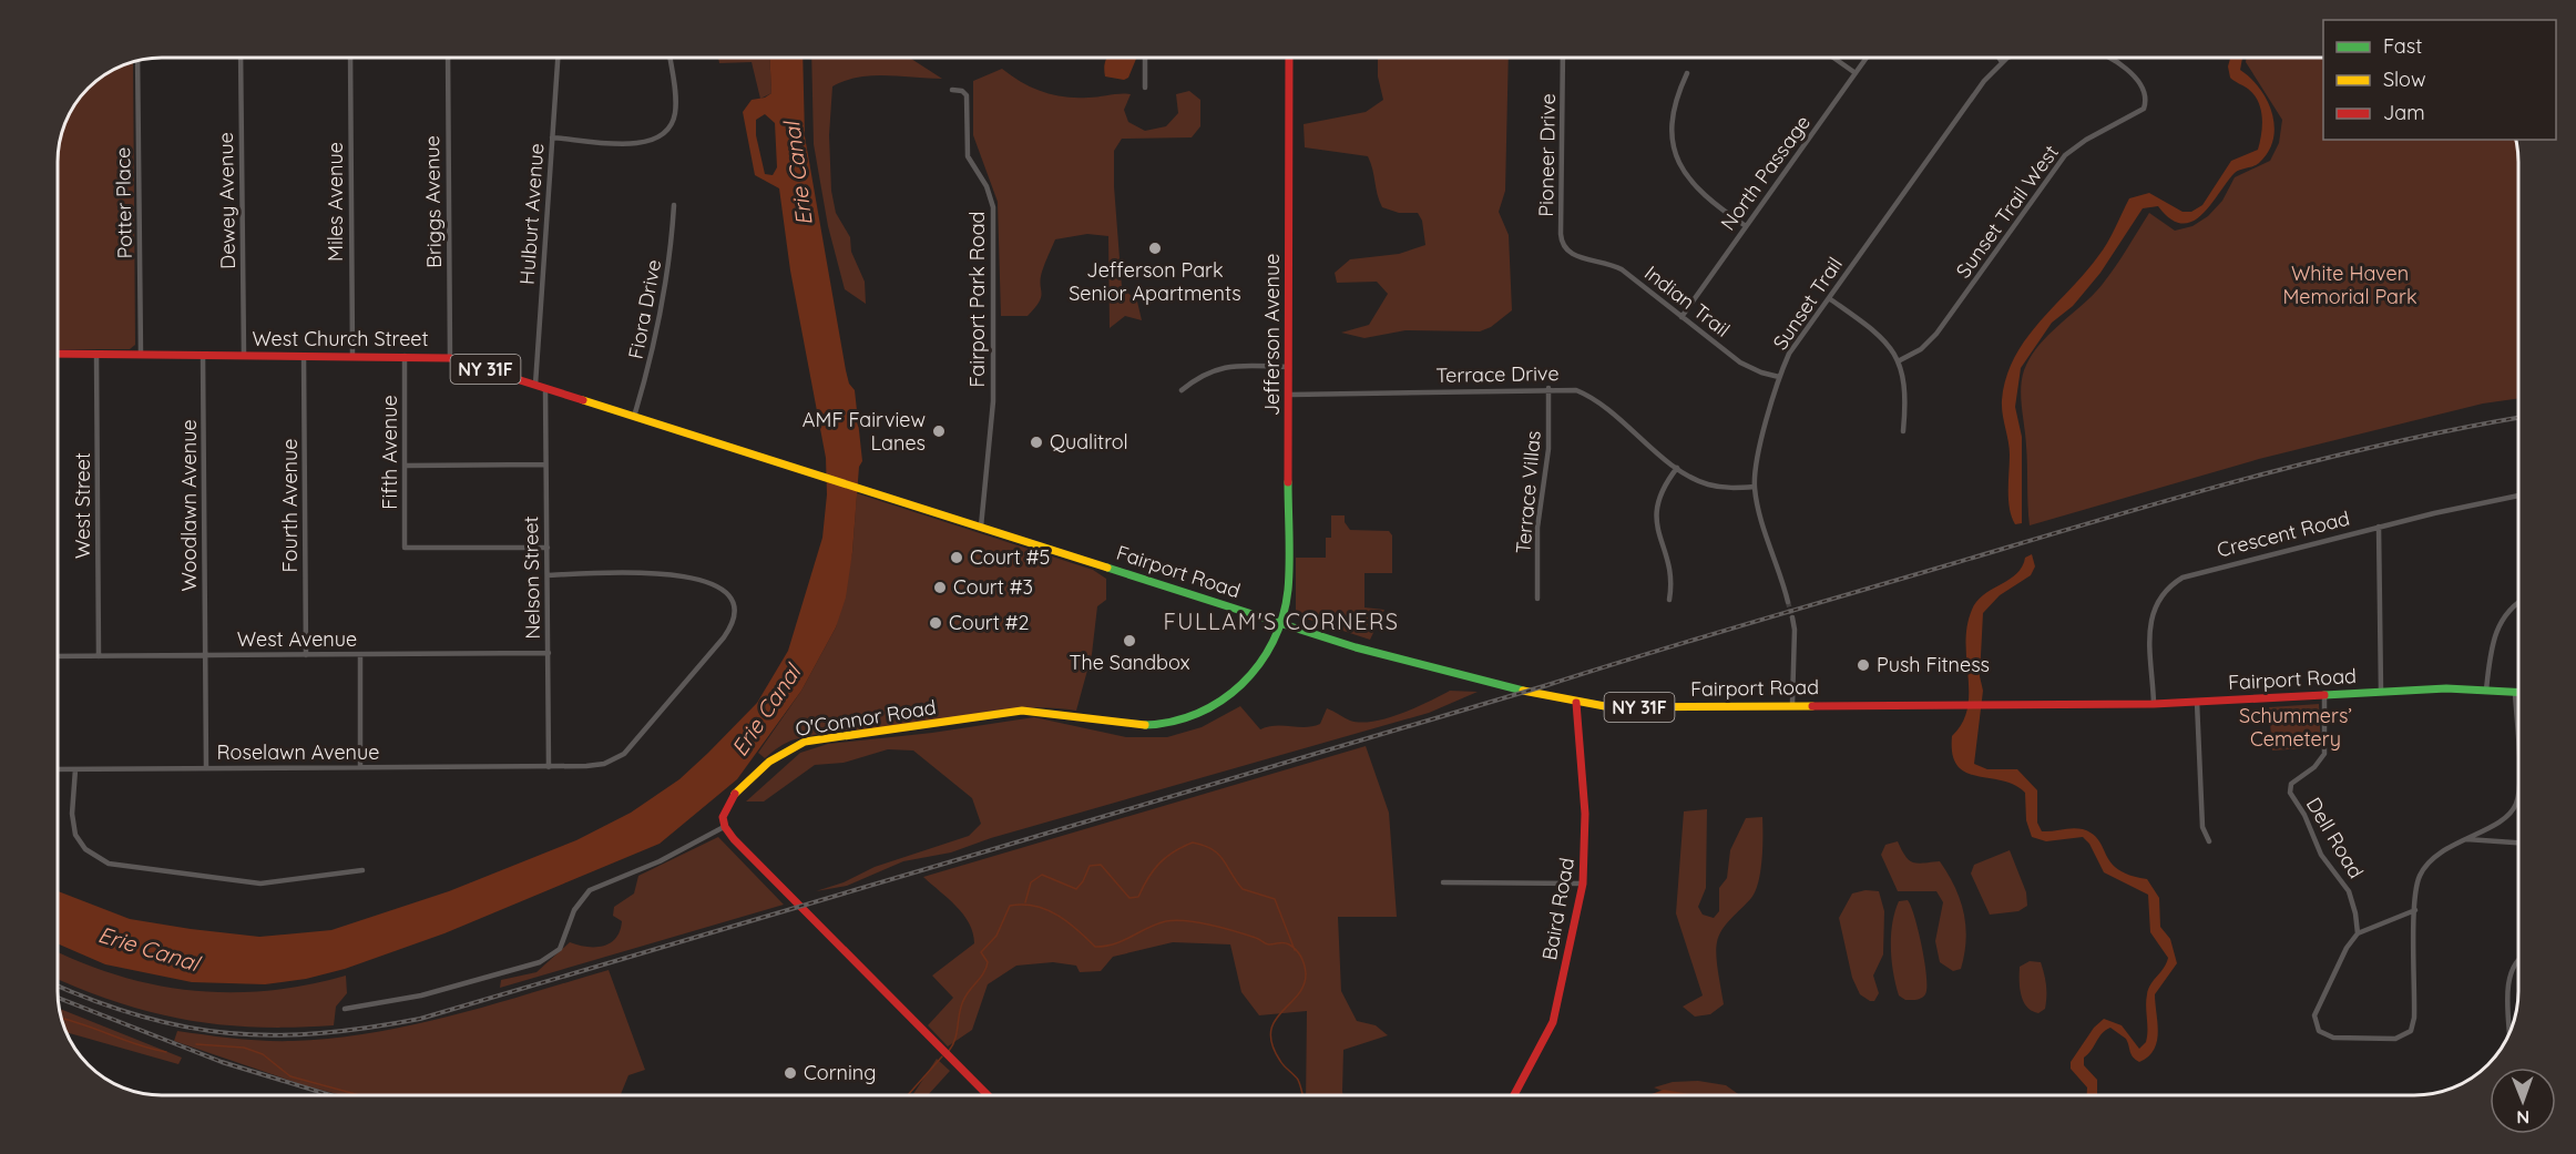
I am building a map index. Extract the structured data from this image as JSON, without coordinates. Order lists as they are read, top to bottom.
{
  "streets": {
    "main road": [
      "Jefferson Avenue",
      "West Church Street",
      "NY 31F",
      "Fairport Road",
      "O'Connor Road",
      "Baird Road"
    ],
    "street": [
      "Pioneer Drive",
      "North Passage",
      "Dewey Avenue",
      "Miles Avenue",
      "Briggs Avenue",
      "Potter Place",
      "Sunset Trail West",
      "Hulburt Avenue",
      "Fairport Park Road",
      "Indian Trail",
      "Sunset Trail",
      "Fiora Drive",
      "Terrace Drive",
      "Fifth Avenue",
      "Terrace Villas",
      "West Street",
      "Woodlawn Avenue",
      "Fourth Avenue",
      "Crescent Road",
      "Nelson Street",
      "West Avenue",
      "Roselawn Avenue",
      "Dell Road"
    ]
  },
  "crossings": [
    ["Pioneer Drive", "Indian Trail"],
    ["North Passage", "Indian Trail"],
    ["Dewey Avenue", "West Church Street"],
    ["Miles Avenue", "West Church Street"],
    ["Briggs Avenue", "West Church Street"],
    ["Potter Place", "West Church Street"],
    ["Hulburt Avenue", "West Church Street"],
    ["Fairport Park Road", "Fairport Road"],
    ["Indian Trail", "Sunset Trail"],
    ["Sunset Trail", "Terrace Drive"],
    ["Fiora Drive", "West Church Street"],
    ["Jefferson Avenue", "Terrace Drive"],
    ["Jefferson Avenue", "Fairport Road"],
    ["Jefferson Avenue", "O'Connor Road"],
    ["West Church Street", "Fifth Avenue"],
    ["West Church Street", "West Street"],
    ["West Church Street", "Woodlawn Avenue"],
    ["West Church Street", "Fourth Avenue"],
    ["West Church Street", "Fairport Road"],
    ["West Church Street", "Nelson Street"],
    ["Terrace Drive", "Terrace Villas"],
    ["Fifth Avenue", "Nelson Street"],
    ["West Street", "West Avenue"],
    ["Woodlawn Avenue", "West Avenue"],
    ["Woodlawn Avenue", "Roselawn Avenue"],
    ["Fourth Avenue", "West Avenue"],
    ["Crescent Road", "Fairport Road"],
    ["Fairport Road", "O'Connor Road"],
    ["Fairport Road", "Dell Road"],
    ["Fairport Road", "Baird Road"],
    ["Nelson Street", "West Avenue"],
    ["Nelson Street", "Roselawn Avenue"]
  ],
  "districts": ["FULLAM'S CORNERS"],
  "water": ["Erie Canal"],
  "parks": ["White Haven Memorial Park", "Schummers’ Cemetery"],
  "places": [
    "Jefferson Park Senior Apartments",
    "AMF Fairview Lanes",
    "Qualitrol",
    "Court #5",
    "Court #3",
    "Court #2",
    "The Sandbox",
    "Push Fitness",
    "Corning"
  ],
  "legend": ["Fast", "Slow", "Jam"],
  "north": "bottom"
}
